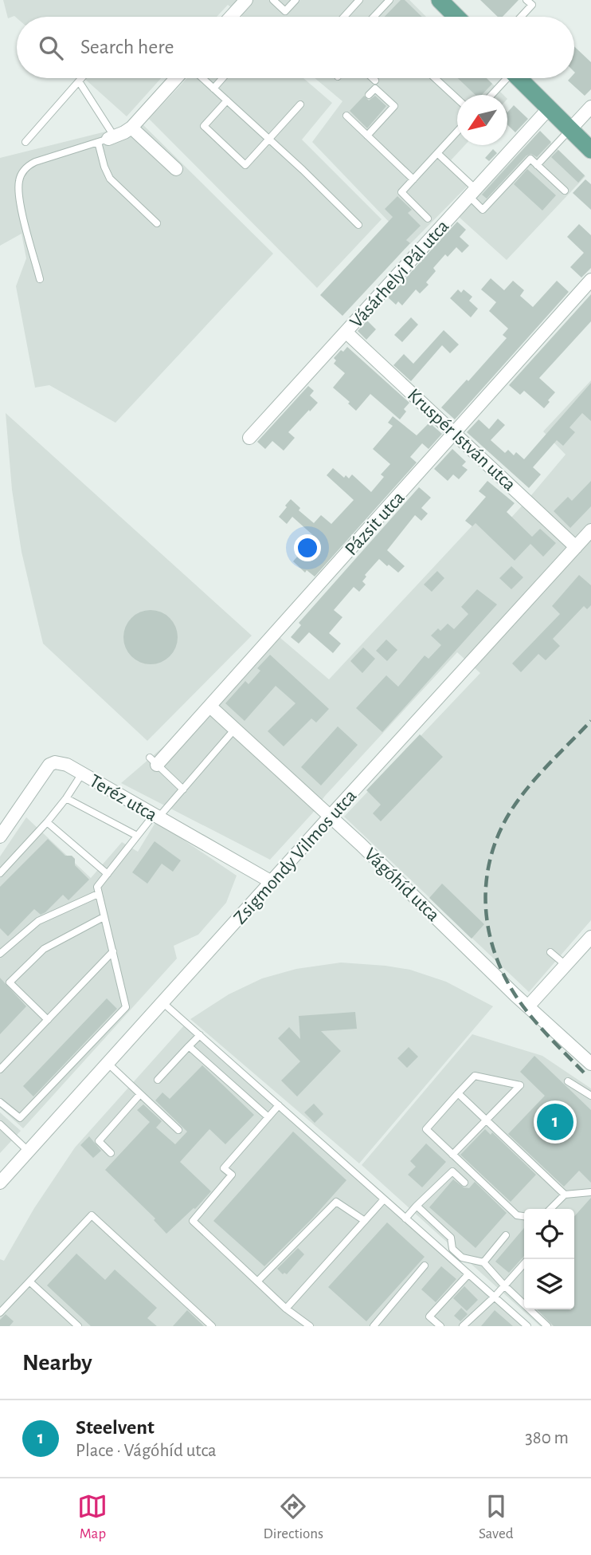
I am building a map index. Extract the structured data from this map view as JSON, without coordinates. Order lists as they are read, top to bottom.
{
  "streets": {
    "street": [
      "Vásárhelyi Pál utca",
      "Kruspér István utca",
      "Pázsit utca",
      "Teréz utca",
      "Zsigmondy Vilmos utca",
      "Vágóhíd utca"
    ]
  },
  "crossings": [
    ["Vásárhelyi Pál utca", "Kruspér István utca"],
    ["Kruspér István utca", "Pázsit utca"],
    ["Kruspér István utca", "Zsigmondy Vilmos utca"],
    ["Pázsit utca", "Vágóhíd utca"],
    ["Teréz utca", "Zsigmondy Vilmos utca"],
    ["Zsigmondy Vilmos utca", "Vágóhíd utca"]
  ],
  "north": "bottom left",
  "page": {
    "search": "Search here",
    "pins": "1",
    "heading": "Nearby",
    "list": [
      {
        "mark": "1",
        "name": "Steelvent",
        "note": "Place · Vágóhíd utca",
        "value": "380 m"
      }
    ],
    "nav": ["Map", "Directions", "Saved"]
  }
}
